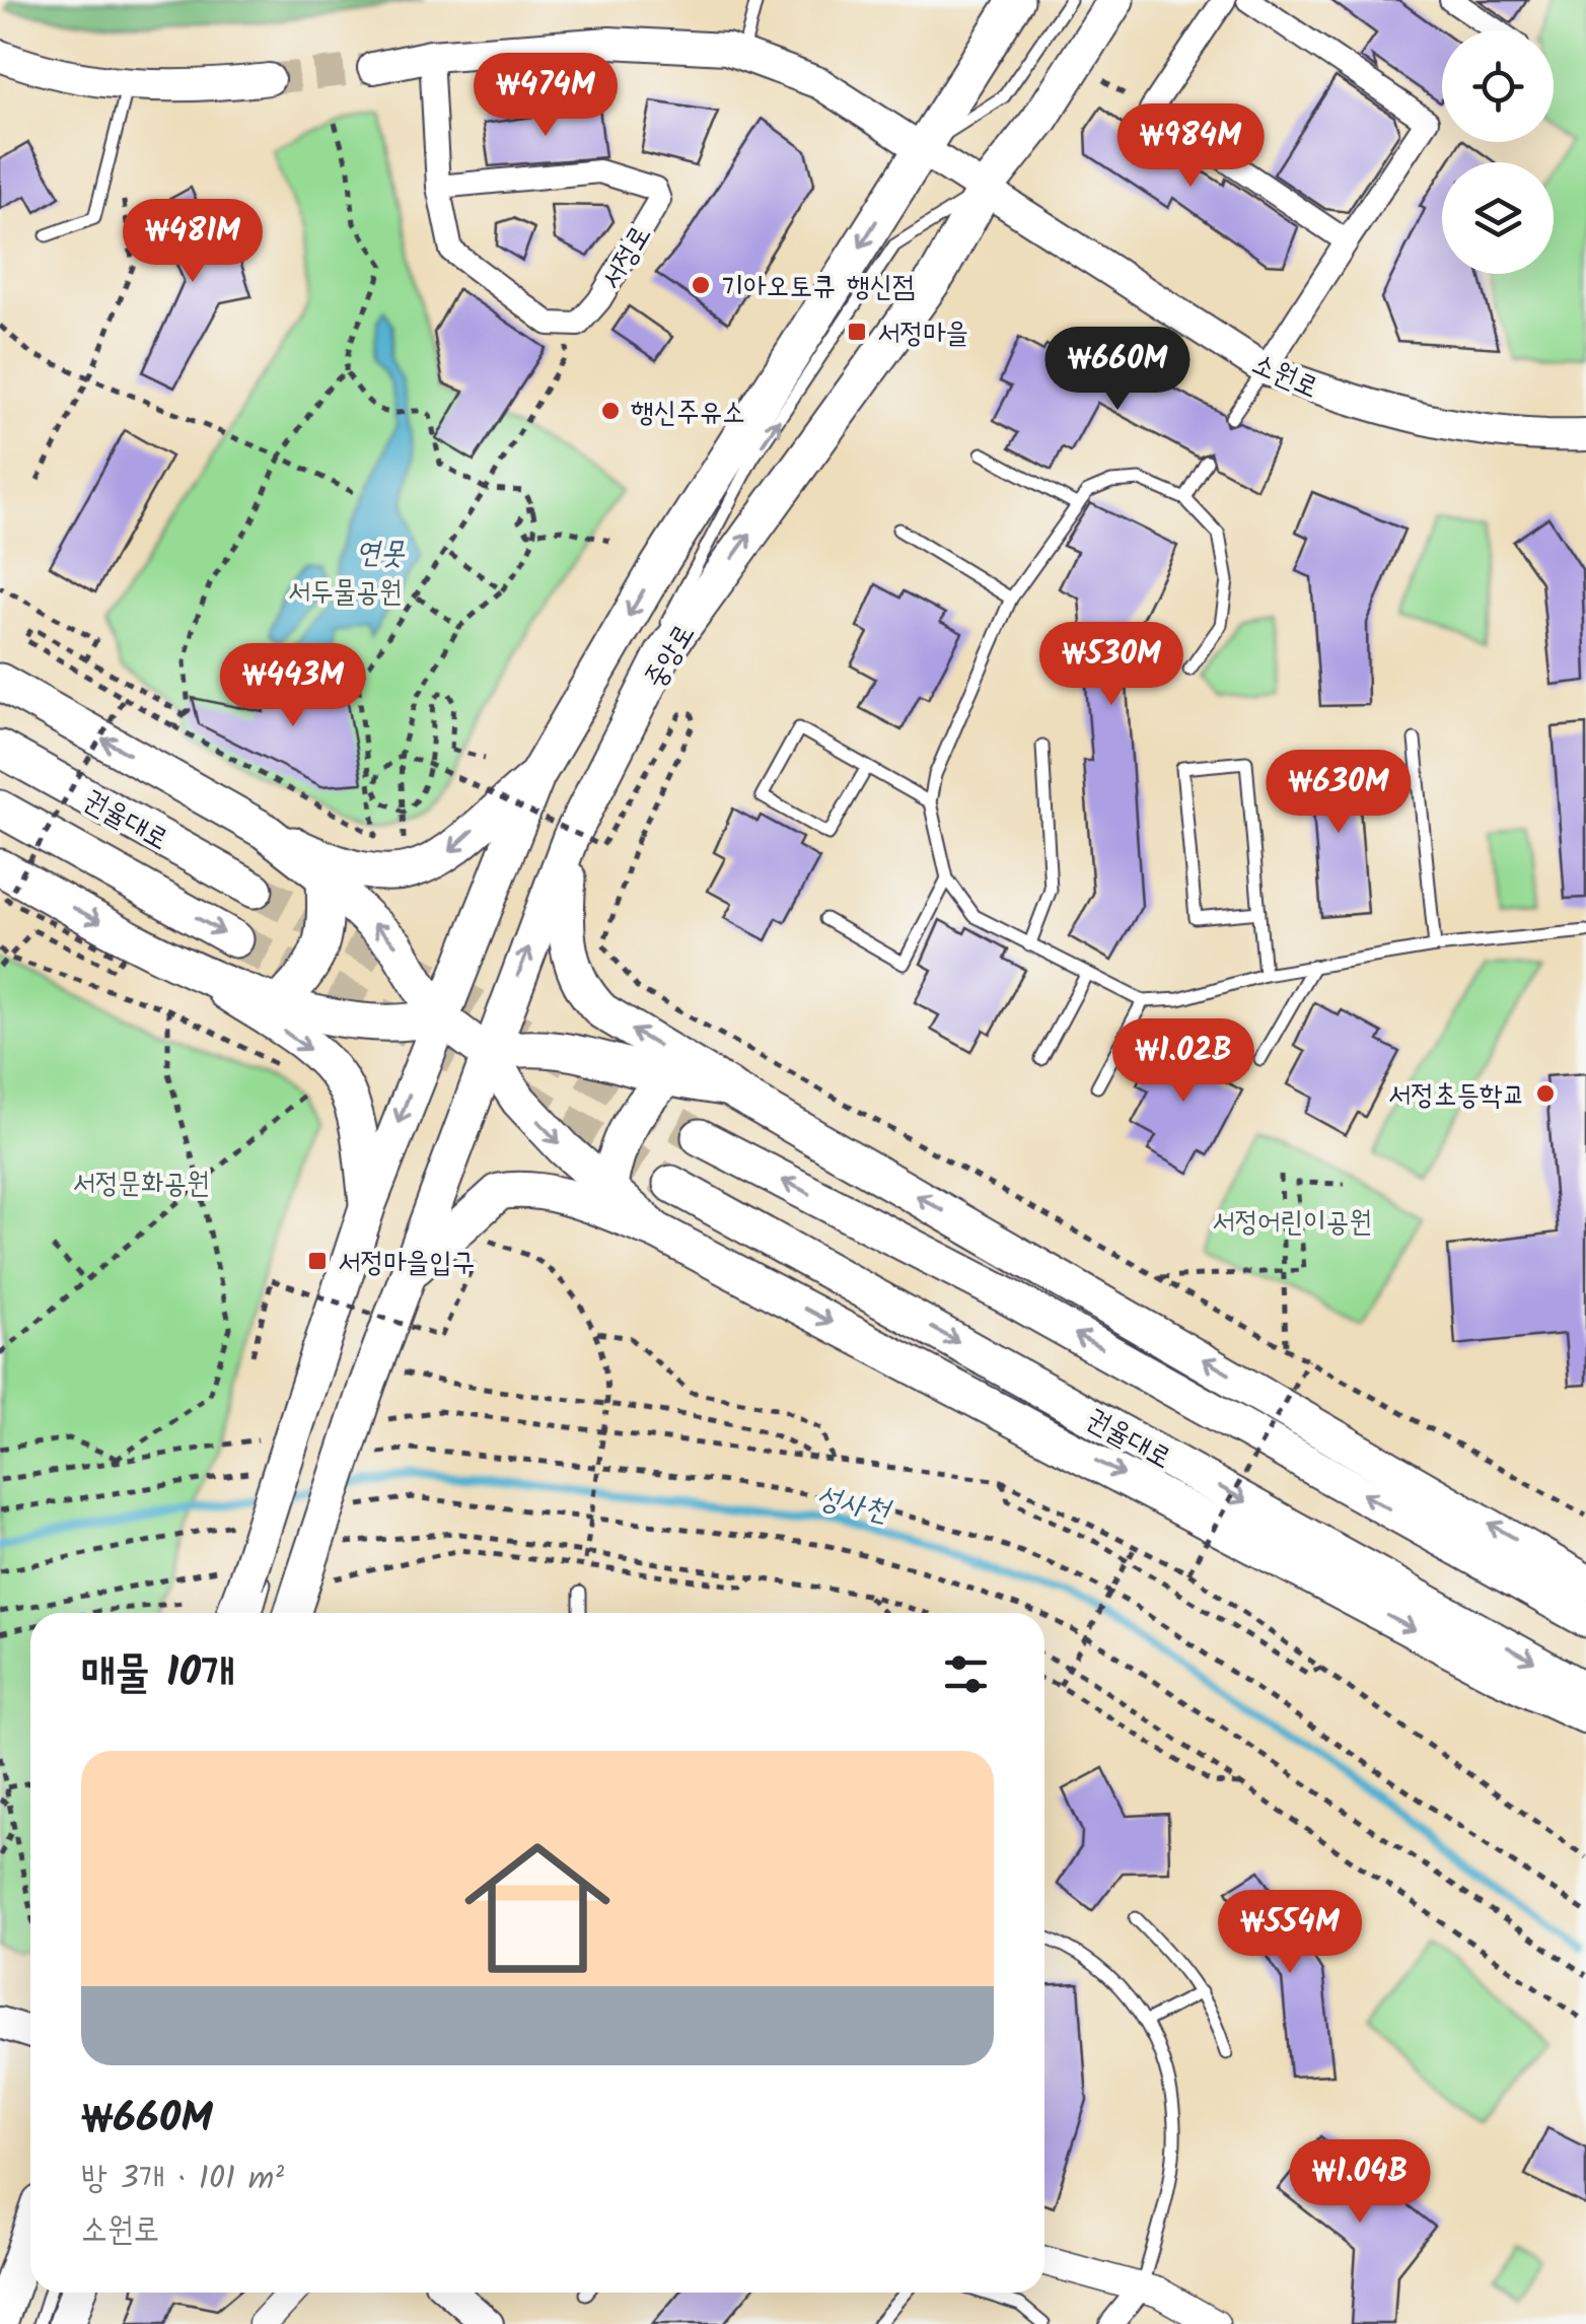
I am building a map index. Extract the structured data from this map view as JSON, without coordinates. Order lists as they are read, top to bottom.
{
  "streets": {
    "main road": ["소원로", "중앙로", "권율대로"],
    "street": ["서정로"]
  },
  "crossings": [
    ["소원로", "중앙로"]
  ],
  "water": ["연못", "성사천"],
  "parks": ["서두물공원", "서정문화공원", "서정어린이공원"],
  "places": {
    "other": ["기아오토큐 행신점", "행신주유소", "서정초등학교"],
    "transit": ["서정마을", "서정마을입구"]
  },
  "page": {
    "price": [
      "₩474M",
      "₩984M",
      "₩481M",
      "₩660M",
      "₩530M",
      "₩443M",
      "₩630M",
      "₩1.02B",
      "₩554M",
      "₩1.04B"
    ],
    "heading": "매물 10개",
    "list": [
      {
        "name": "₩660M",
        "note": "방 3개 · 101 m² · 소원로"
      }
    ]
  }
}
